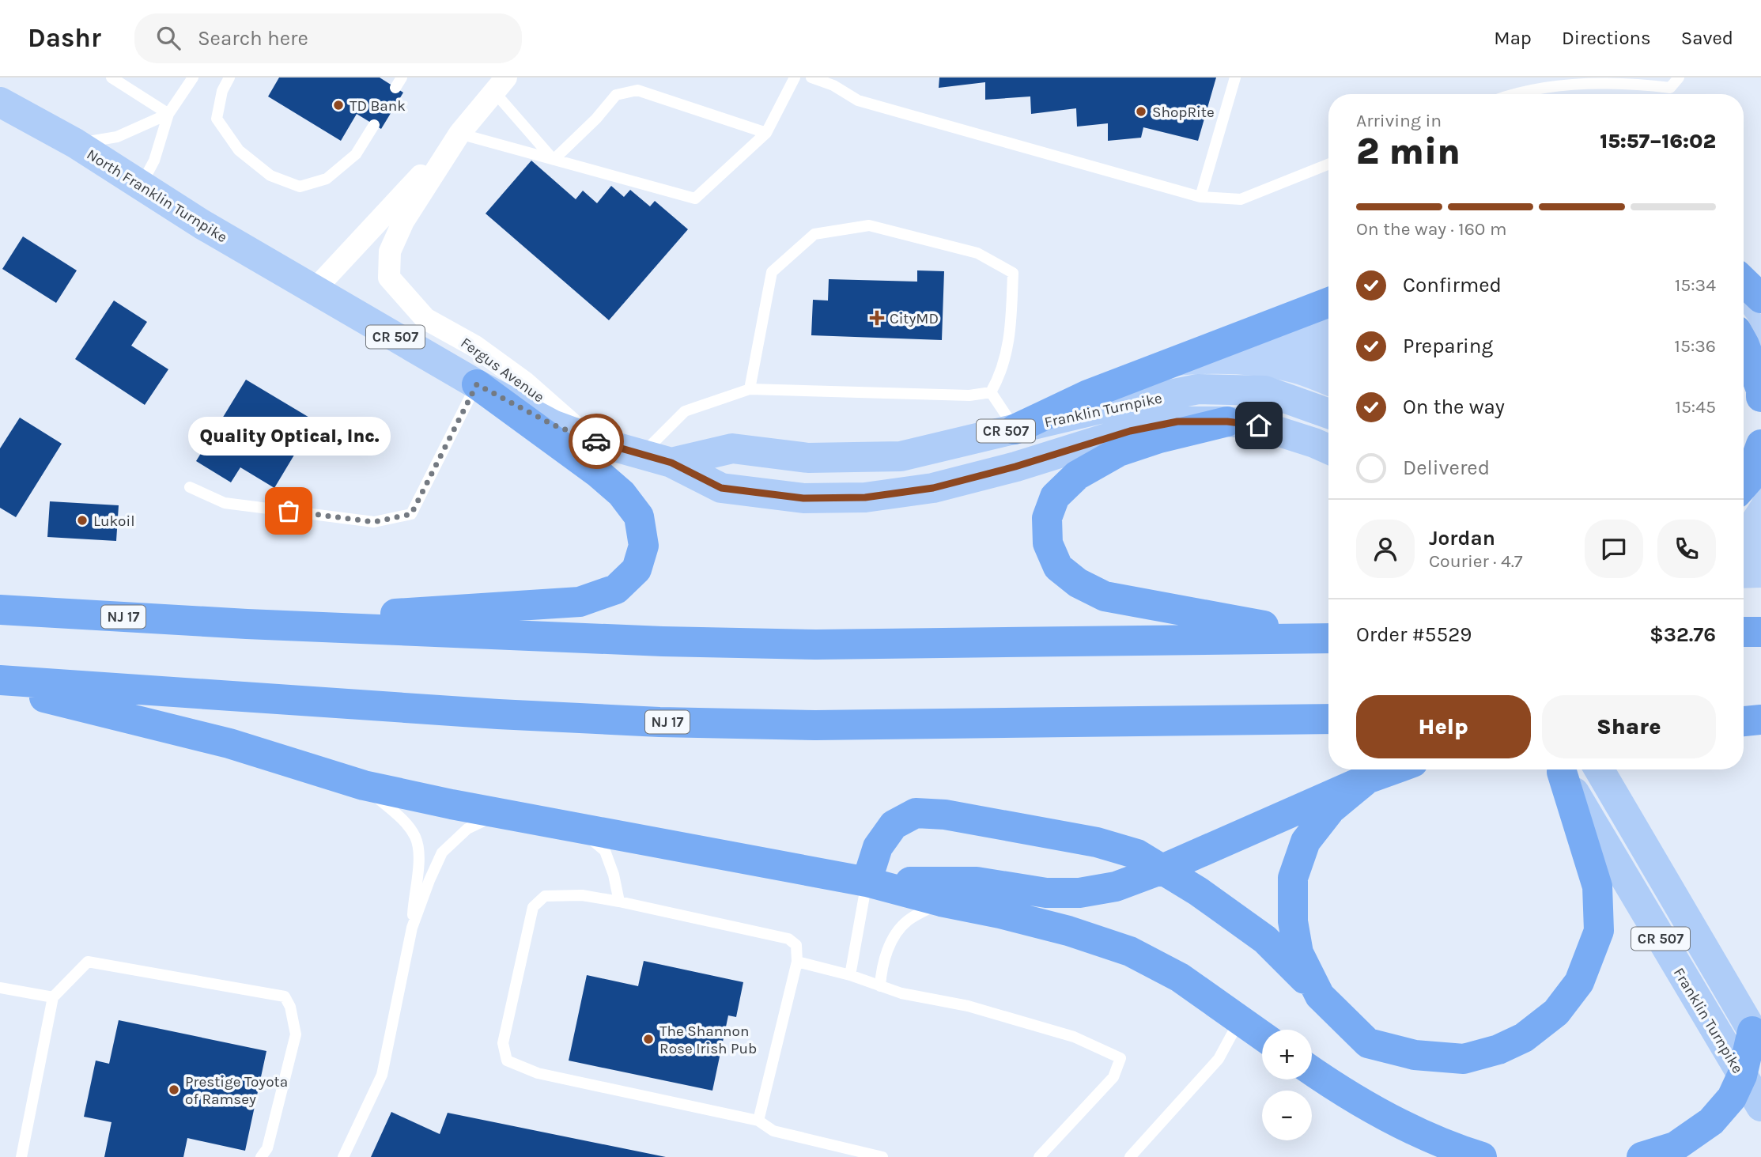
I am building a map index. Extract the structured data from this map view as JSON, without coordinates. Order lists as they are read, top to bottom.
{
  "streets": {
    "highway": ["NJ 17"],
    "main road": ["North Franklin Turnpike", "CR 507", "Franklin Turnpike"],
    "street": ["Fergus Avenue"]
  },
  "crossings": [
    ["North Franklin Turnpike", "Fergus Avenue"],
    ["North Franklin Turnpike", "Franklin Turnpike"],
    ["Fergus Avenue", "Franklin Turnpike"]
  ],
  "places": {
    "other": [
      "TD Bank",
      "ShopRite",
      "Quality Optical, Inc.",
      "Lukoil",
      "The Shannon Rose Irish Pub",
      "Prestige Toyota of Ramsey"
    ],
    "health": ["CityMD"]
  },
  "page": {
    "header": "Dashr",
    "search": "Search here",
    "nav": ["Map", "Directions", "Saved"],
    "heading": ["2 min", "Arriving in", "15:57–16:02"],
    "panel": [
      "Jordan",
      "Courier · 4.7",
      "Order #5529",
      "$32.76"
    ],
    "bar": "On the way · 160 m",
    "list": [
      ["Confirmed", "15:34"],
      ["Preparing", "15:36"],
      ["On the way", "15:45"],
      "Delivered"
    ],
    "bubble": "Quality Optical, Inc.",
    "buttons": ["Help", "Share"],
    "map_buttons": ["+", "−"]
  }
}
